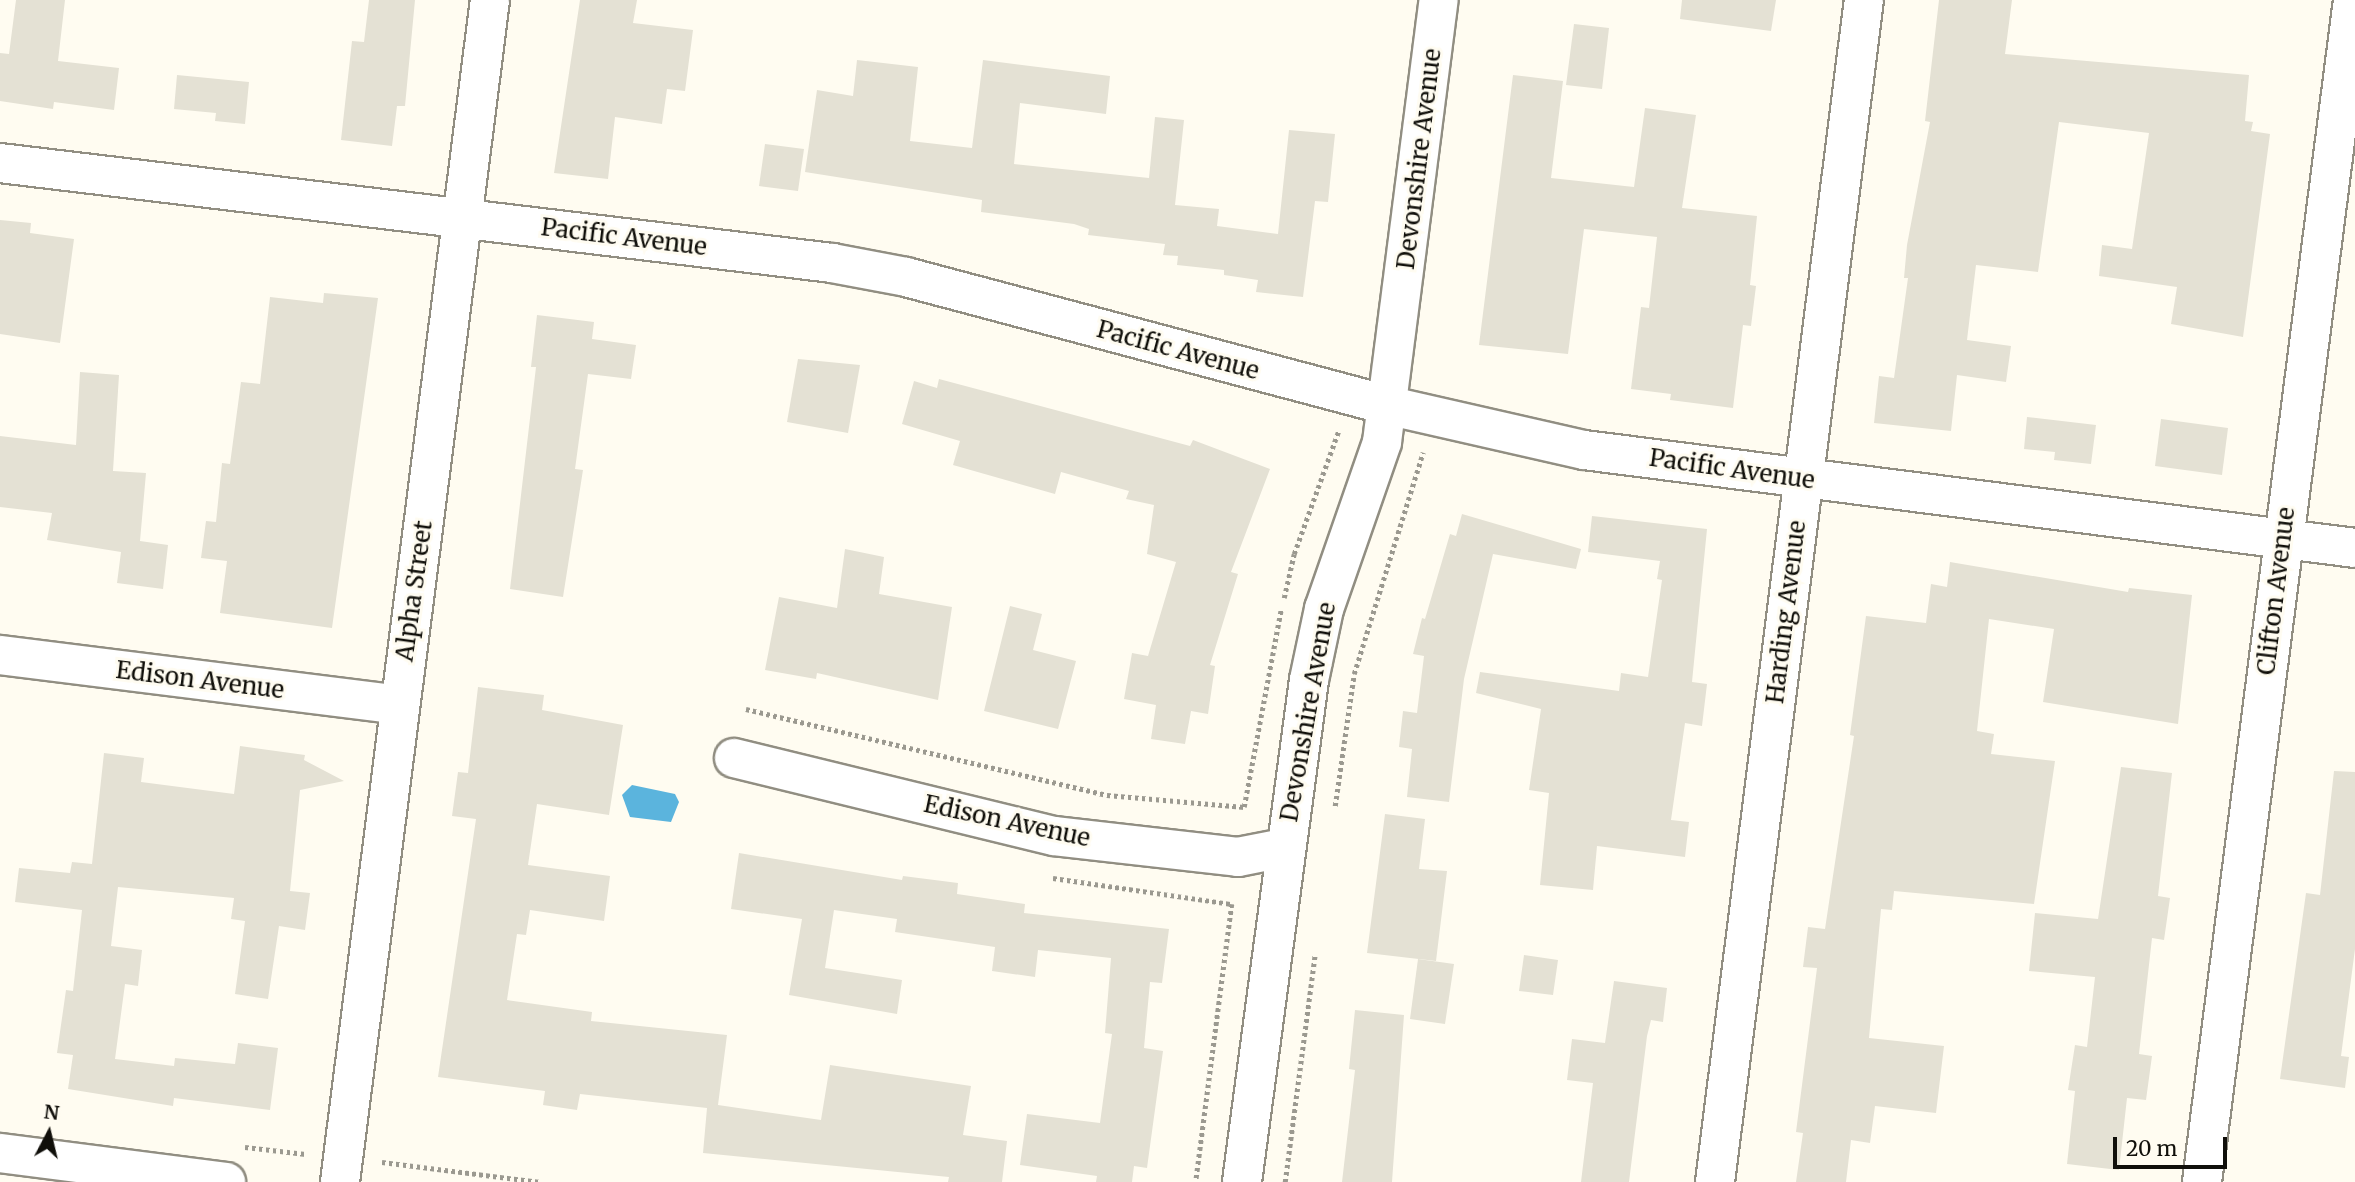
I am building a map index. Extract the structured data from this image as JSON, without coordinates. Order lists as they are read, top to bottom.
{
  "streets": {
    "street": [
      "Devonshire Avenue",
      "Pacific Avenue",
      "Alpha Street",
      "Clifton Avenue",
      "Harding Avenue",
      "Edison Avenue"
    ]
  },
  "crossings": [
    ["Devonshire Avenue", "Pacific Avenue"],
    ["Devonshire Avenue", "Edison Avenue"],
    ["Pacific Avenue", "Alpha Street"],
    ["Pacific Avenue", "Clifton Avenue"],
    ["Pacific Avenue", "Harding Avenue"],
    ["Alpha Street", "Edison Avenue"]
  ],
  "scale_bar": "20 m",
  "north": "top"
}
